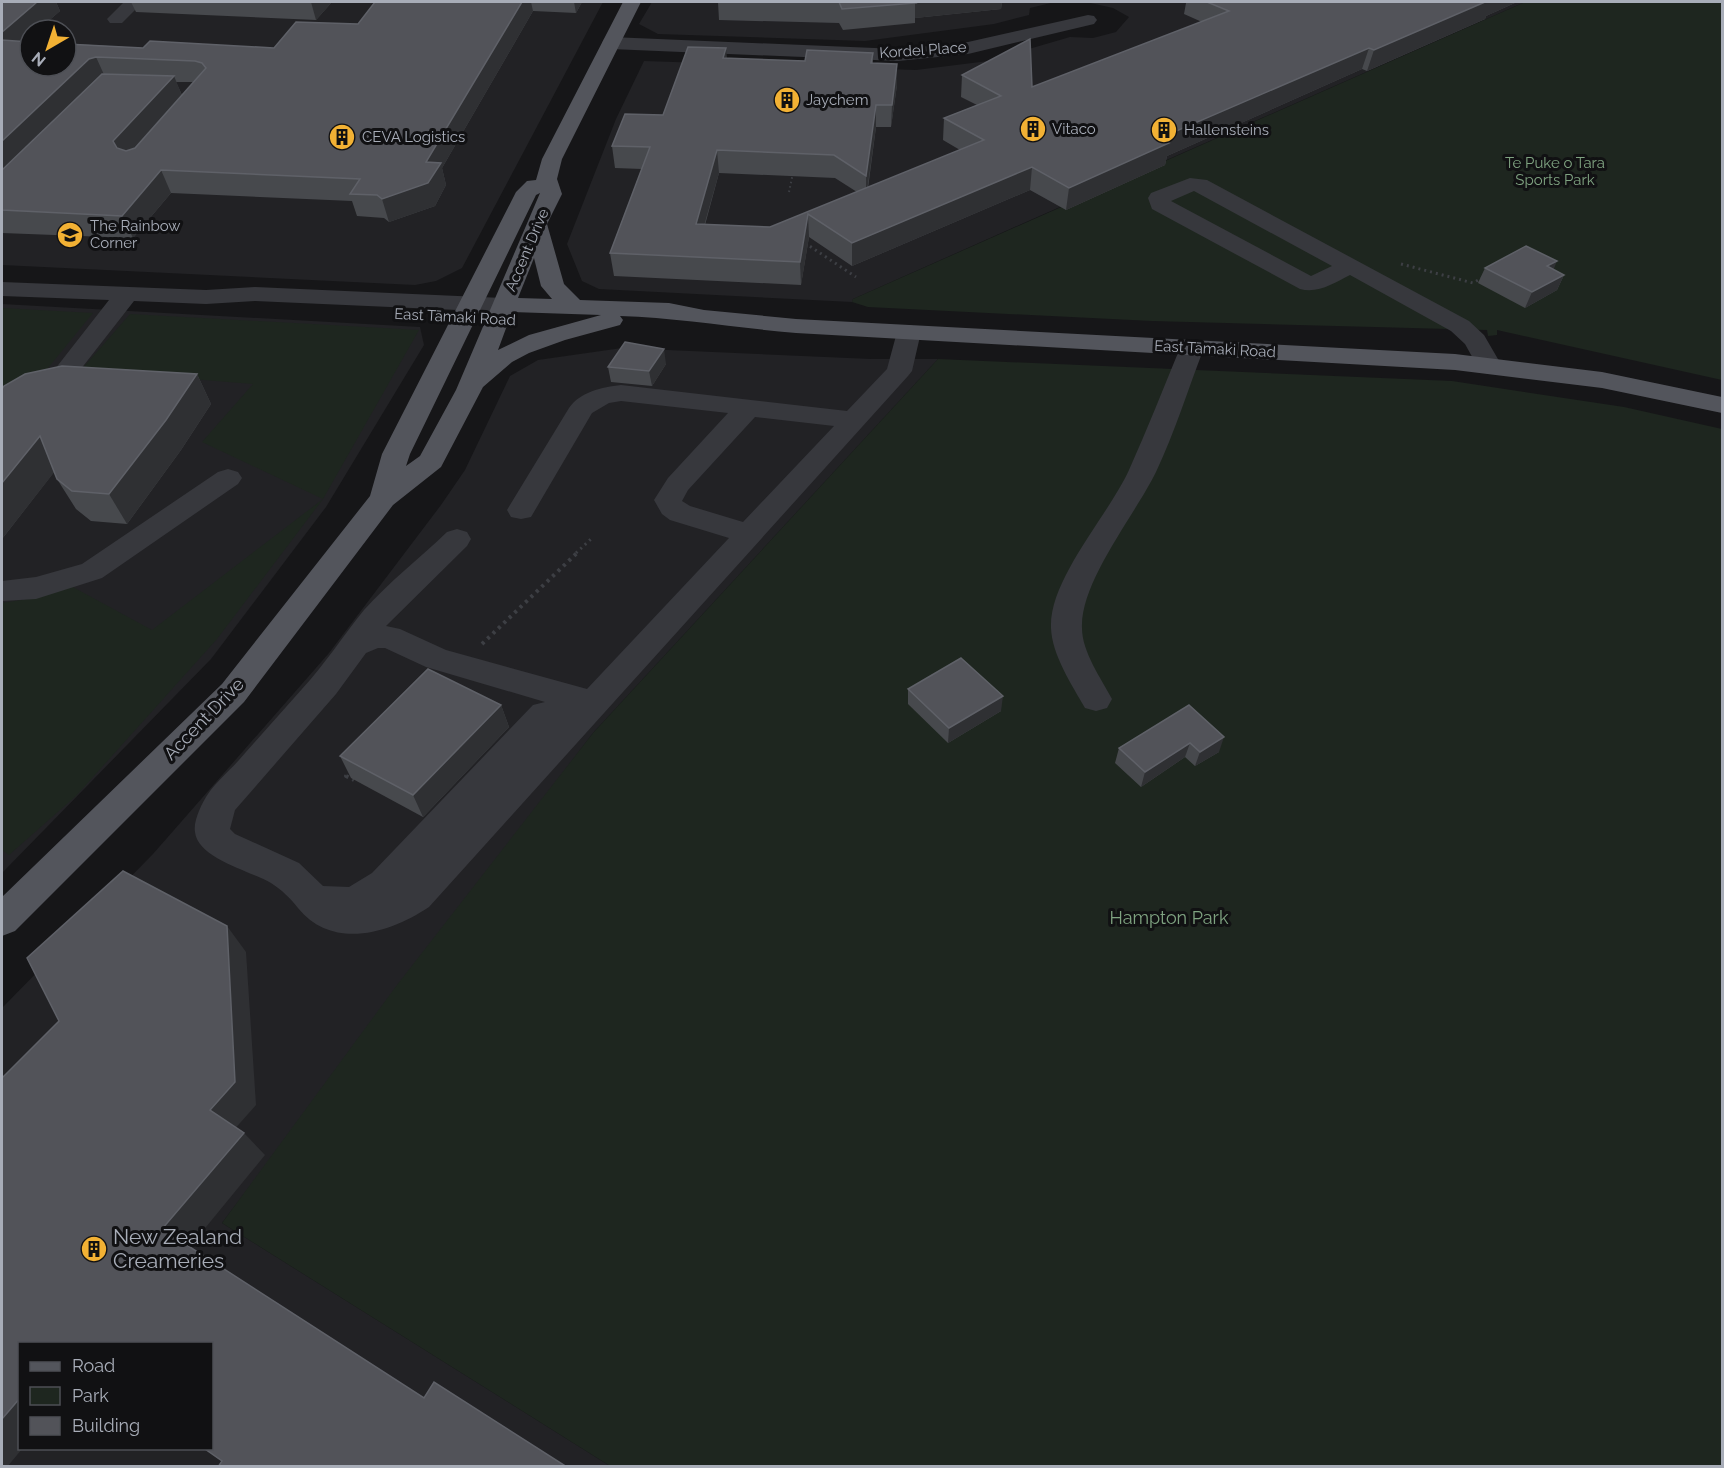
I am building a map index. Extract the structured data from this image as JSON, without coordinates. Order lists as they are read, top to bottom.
{
  "streets": {
    "main road": ["Accent Drive", "East Tāmaki Road"],
    "street": ["Kordel Place"]
  },
  "crossings": [
    ["Kordel Place", "Accent Drive"],
    ["Accent Drive", "East Tāmaki Road"]
  ],
  "parks": ["Te Puke o Tara Sports Park", "Hampton Park"],
  "places": {
    "building": [
      "Jaychem",
      "Vitaco",
      "Hallensteins",
      "CEVA Logistics",
      "New Zealand Creameries"
    ],
    "school or university": ["The Rainbow Corner"]
  },
  "legend": ["Road", "Park", "Building"],
  "north": "bottom left"
}
